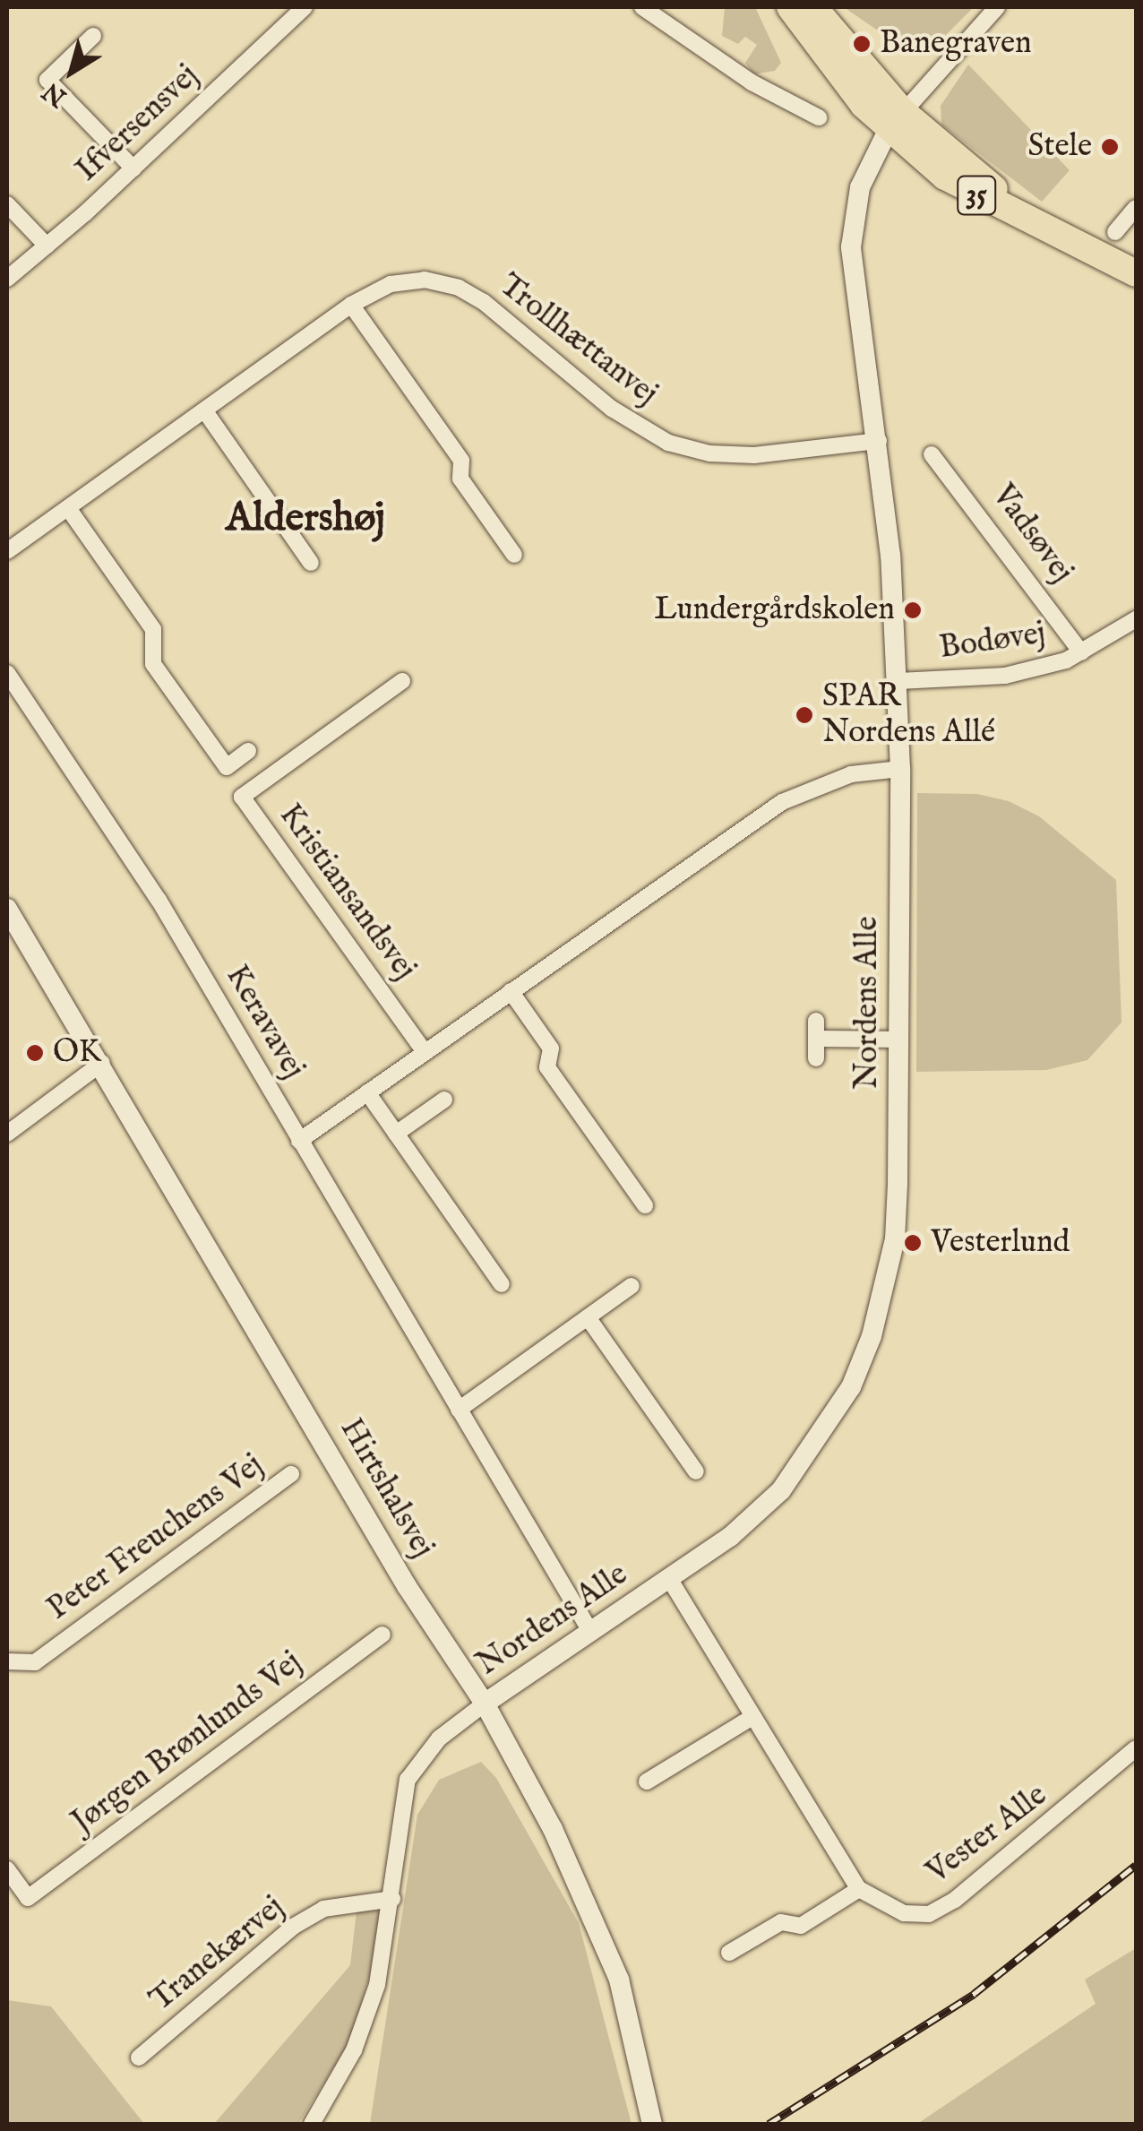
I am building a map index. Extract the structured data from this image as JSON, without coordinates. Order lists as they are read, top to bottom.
{
  "streets": {
    "main road": ["35"],
    "street": [
      "Ifversensvej",
      "Trollhættanvej",
      "Vadsøvej",
      "Bodøvej",
      "Kristiansandsvej",
      "Nordens Alle",
      "Keravavej",
      "Hirtshalsvej",
      "Peter Freuchens Vej",
      "Jørgen Brønlunds Vej",
      "Vester Alle",
      "Tranekærvej"
    ]
  },
  "crossings": [
    ["35", "Nordens Alle"],
    ["Trollhættanvej", "Nordens Alle"],
    ["Vadsøvej", "Bodøvej"],
    ["Bodøvej", "Nordens Alle"],
    ["Nordens Alle", "Keravavej"],
    ["Nordens Alle", "Hirtshalsvej"]
  ],
  "districts": ["Aldershøj"],
  "places": [
    "Banegraven",
    "Stele",
    "Lundergårdskolen",
    "SPAR Nordens Allé",
    "OK",
    "Vesterlund"
  ],
  "north": "bottom left"
}
